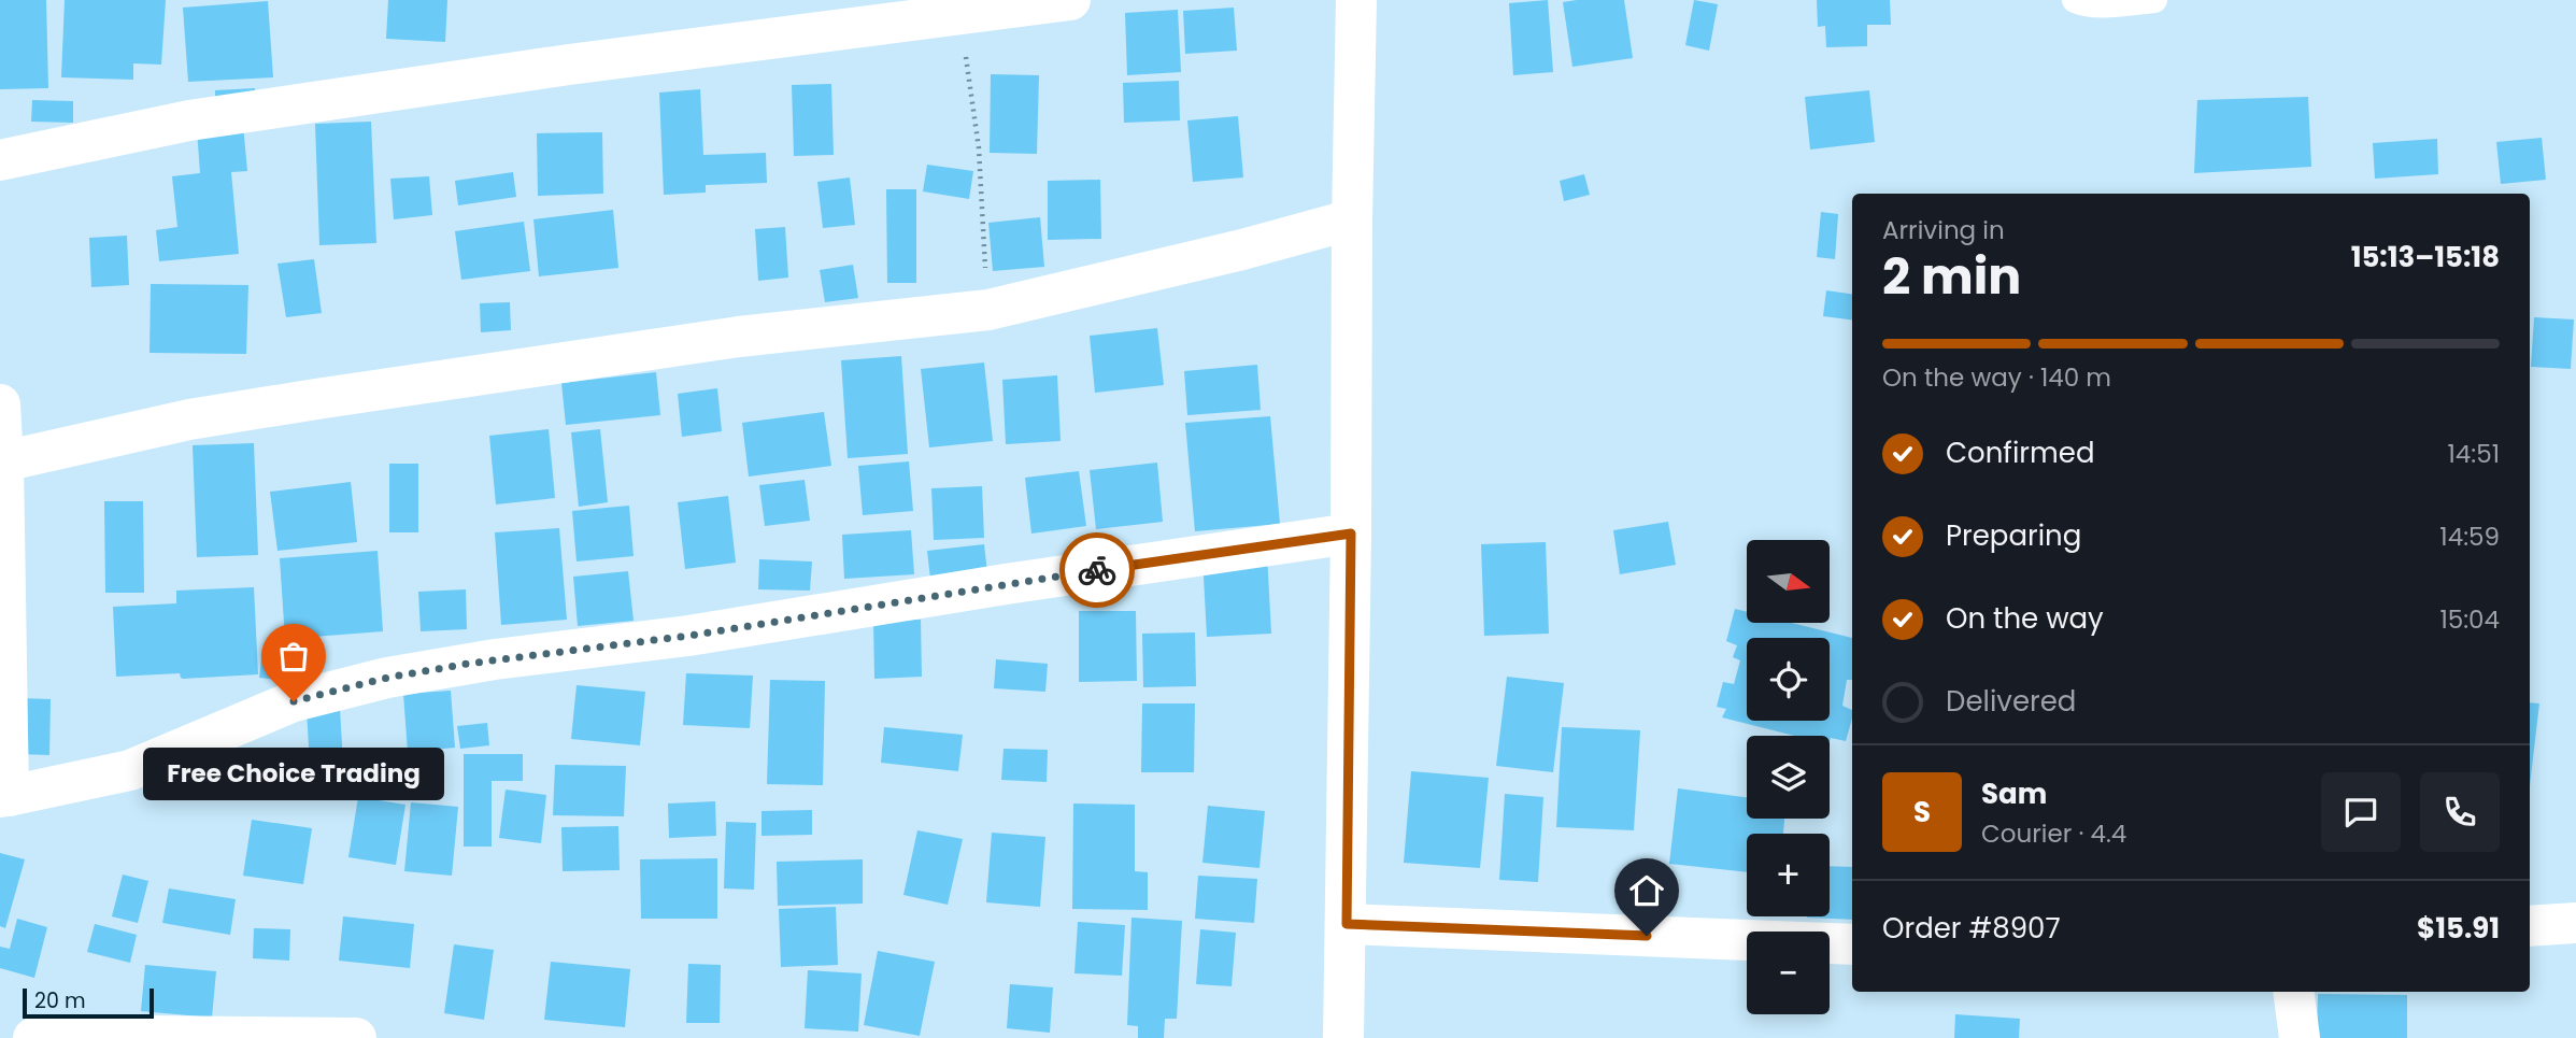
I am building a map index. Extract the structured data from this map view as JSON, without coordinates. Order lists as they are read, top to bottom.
{
  "places": ["Free Choice Trading"],
  "scale_bar": "20 m",
  "north": "right",
  "page": {
    "heading": ["2 min", "Arriving in", "15:13–15:18"],
    "panel": [
      "Sam",
      "Courier · 4.4",
      "Order #8907",
      "$15.91"
    ],
    "bar": "On the way · 140 m",
    "list": [
      ["Confirmed", "14:51"],
      ["Preparing", "14:59"],
      ["On the way", "15:04"],
      "Delivered"
    ],
    "map_buttons": ["+", "−"],
    "bubble": "Free Choice Trading",
    "round": "S",
    "scale": "20 m"
  }
}
